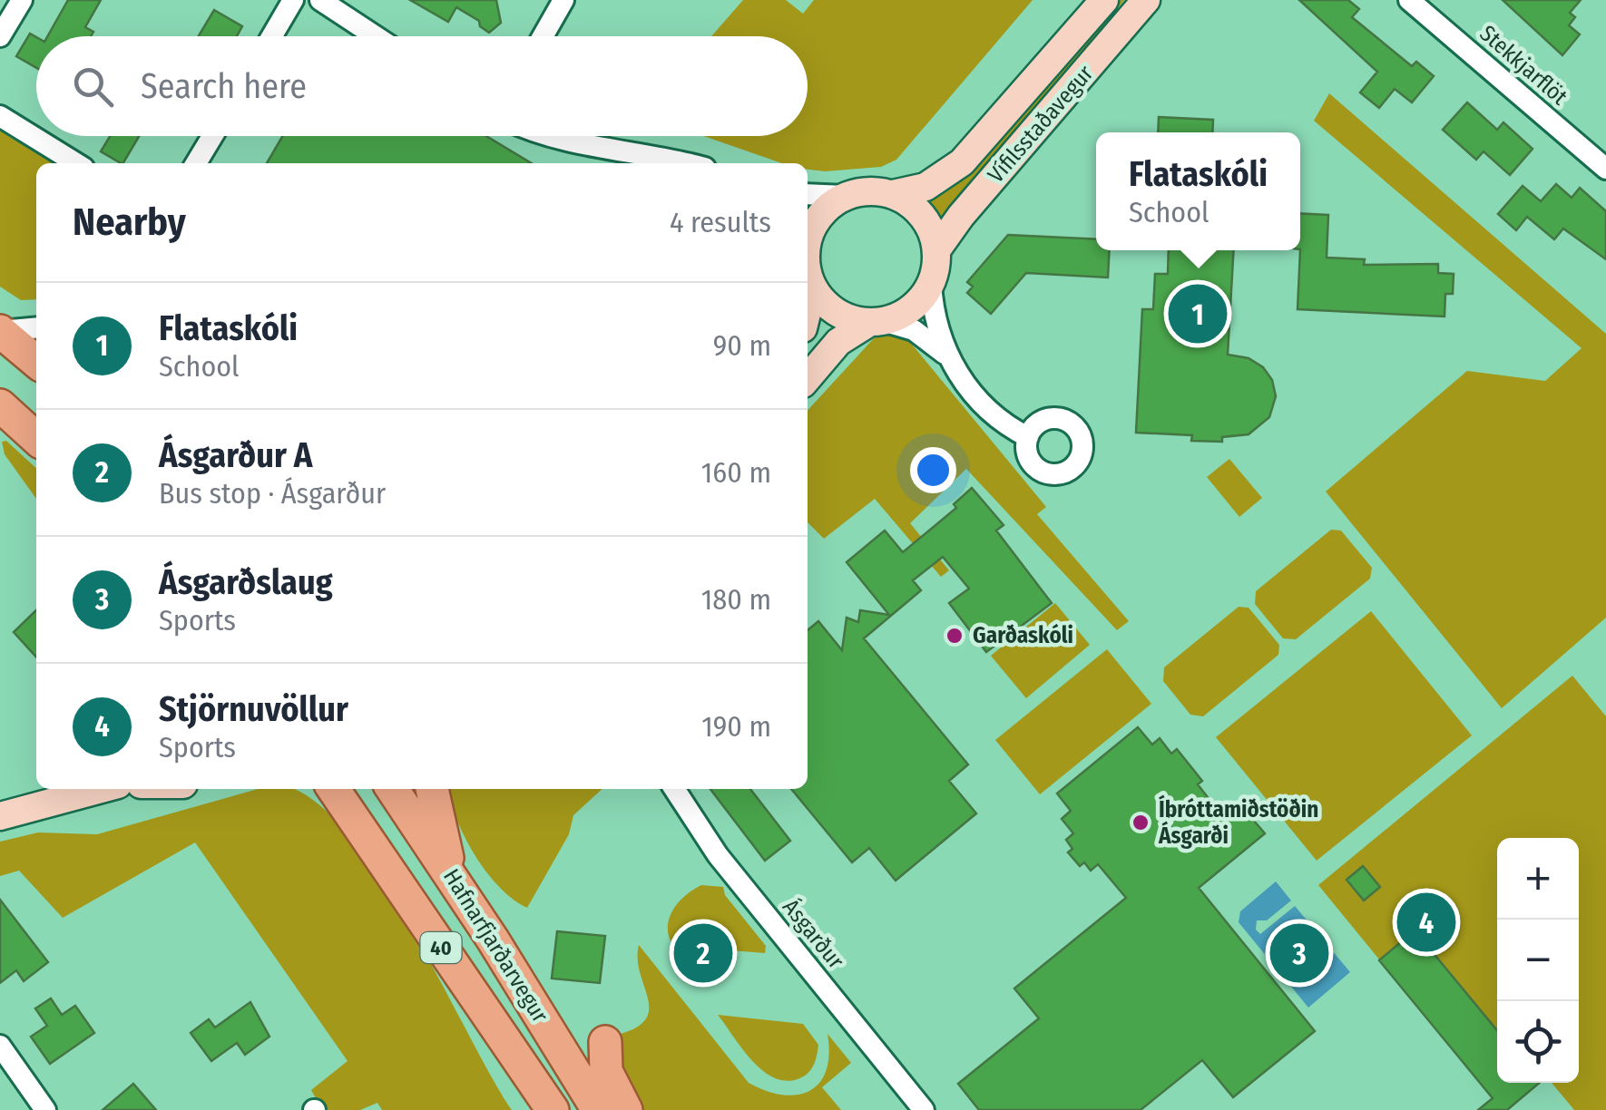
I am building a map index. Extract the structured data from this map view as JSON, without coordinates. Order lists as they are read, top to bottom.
{
  "streets": {
    "main road": ["Vífilsstaðavegur", "Hafnarfjarðarvegur", "40"],
    "street": ["Stekkjarflöt", "Ásgarður"]
  },
  "places": ["Garðaskóli", "Íþróttamiðstöðin Ásgarði"],
  "page": {
    "search": "Search here",
    "popup": ["Flataskóli", "School"],
    "heading": ["Nearby", "4 results"],
    "pins": [
      "1",
      "4",
      "2",
      "3"
    ],
    "list": [
      {
        "mark": "1",
        "name": "Flataskóli",
        "note": "School",
        "value": "90 m"
      },
      {
        "mark": "2",
        "name": "Ásgarður A",
        "note": "Bus stop · Ásgarður",
        "value": "160 m"
      },
      {
        "mark": "3",
        "name": "Ásgarðslaug",
        "note": "Sports",
        "value": "180 m"
      },
      {
        "mark": "4",
        "name": "Stjörnuvöllur",
        "note": "Sports",
        "value": "190 m"
      }
    ],
    "map_buttons": ["+", "−"]
  }
}
